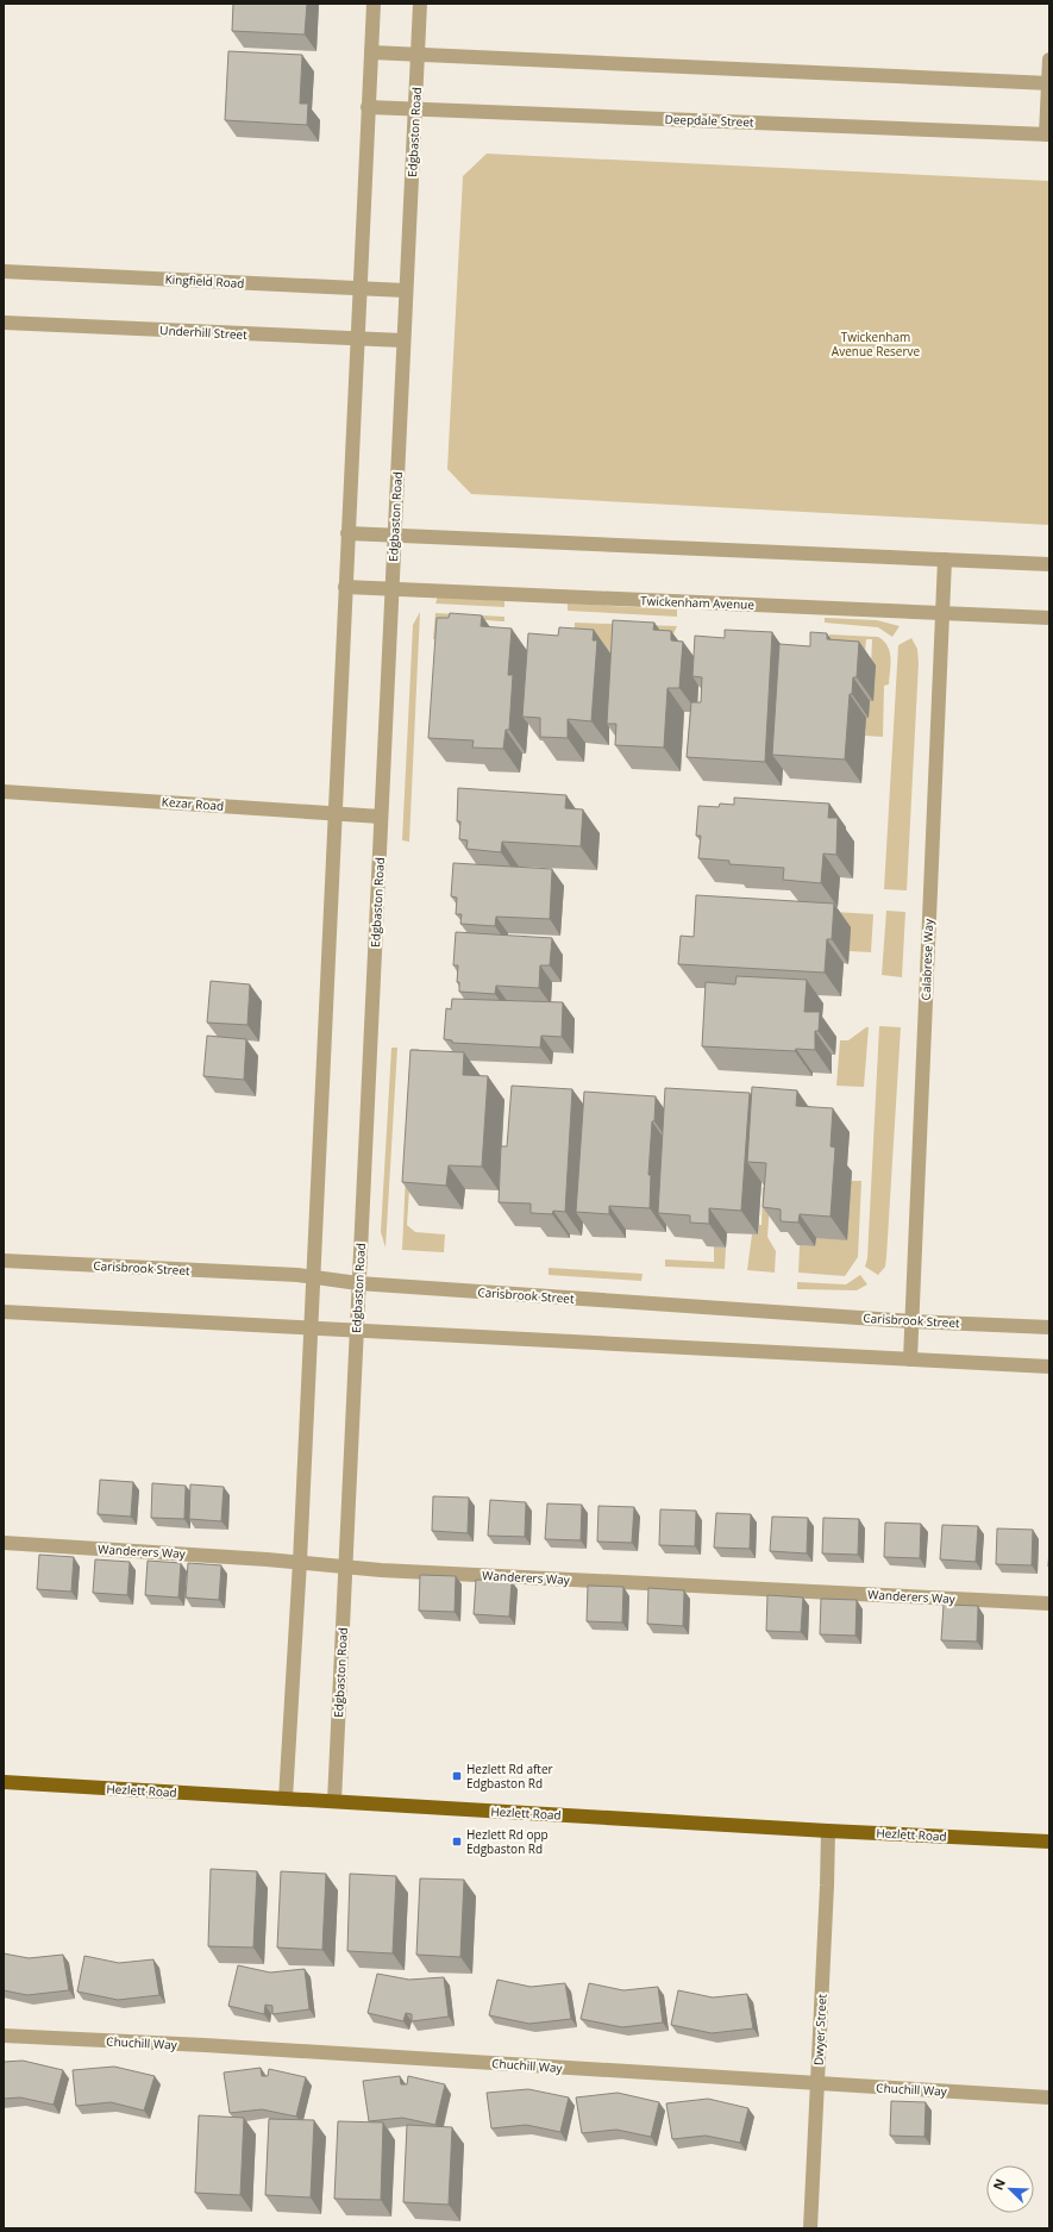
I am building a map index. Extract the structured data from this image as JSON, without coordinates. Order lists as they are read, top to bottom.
{
  "streets": {
    "main road": ["Hezlett Road"],
    "street": [
      "Deepdale Street",
      "Edgbaston Road",
      "Kingfield Road",
      "Underhill Street",
      "Twickenham Avenue",
      "Kezar Road",
      "Calabrese Way",
      "Carisbrook Street",
      "Wanderers Way",
      "Dwyer Street",
      "Chuchill Way"
    ]
  },
  "crossings": [
    ["Deepdale Street", "Edgbaston Road"],
    ["Edgbaston Road", "Kingfield Road"],
    ["Edgbaston Road", "Underhill Street"],
    ["Edgbaston Road", "Twickenham Avenue"],
    ["Edgbaston Road", "Kezar Road"],
    ["Edgbaston Road", "Carisbrook Street"],
    ["Edgbaston Road", "Wanderers Way"],
    ["Edgbaston Road", "Hezlett Road"],
    ["Twickenham Avenue", "Calabrese Way"],
    ["Calabrese Way", "Carisbrook Street"],
    ["Hezlett Road", "Dwyer Street"],
    ["Dwyer Street", "Chuchill Way"]
  ],
  "parks": ["Twickenham Avenue Reserve"],
  "places": {
    "transit": ["Hezlett Rd after Edgbaston Rd", "Hezlett Rd opp Edgbaston Rd"]
  },
  "north": "top left"
}
